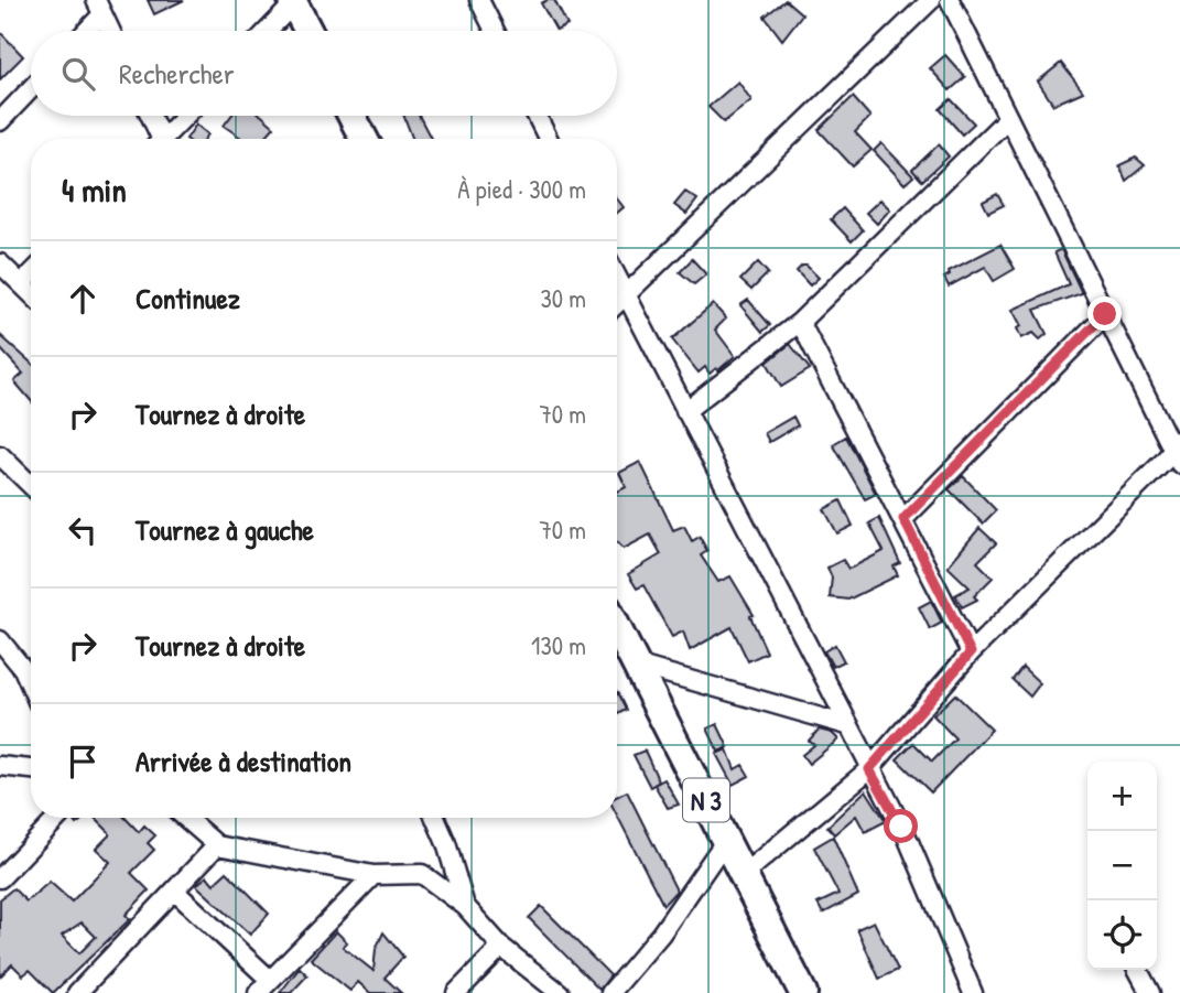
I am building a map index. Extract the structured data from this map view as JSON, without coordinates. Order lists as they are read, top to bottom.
{
  "streets": {
    "main road": ["N 3"]
  },
  "page": {
    "search": "Rechercher",
    "heading": ["4 min", "À pied · 300 m"],
    "list": [
      ["Continuez", "30 m"],
      ["Tournez à droite", "70 m"],
      ["Tournez à gauche", "70 m"],
      ["Tournez à droite", "130 m"],
      "Arrivée à destination"
    ],
    "map_buttons": ["+", "−"]
  }
}
